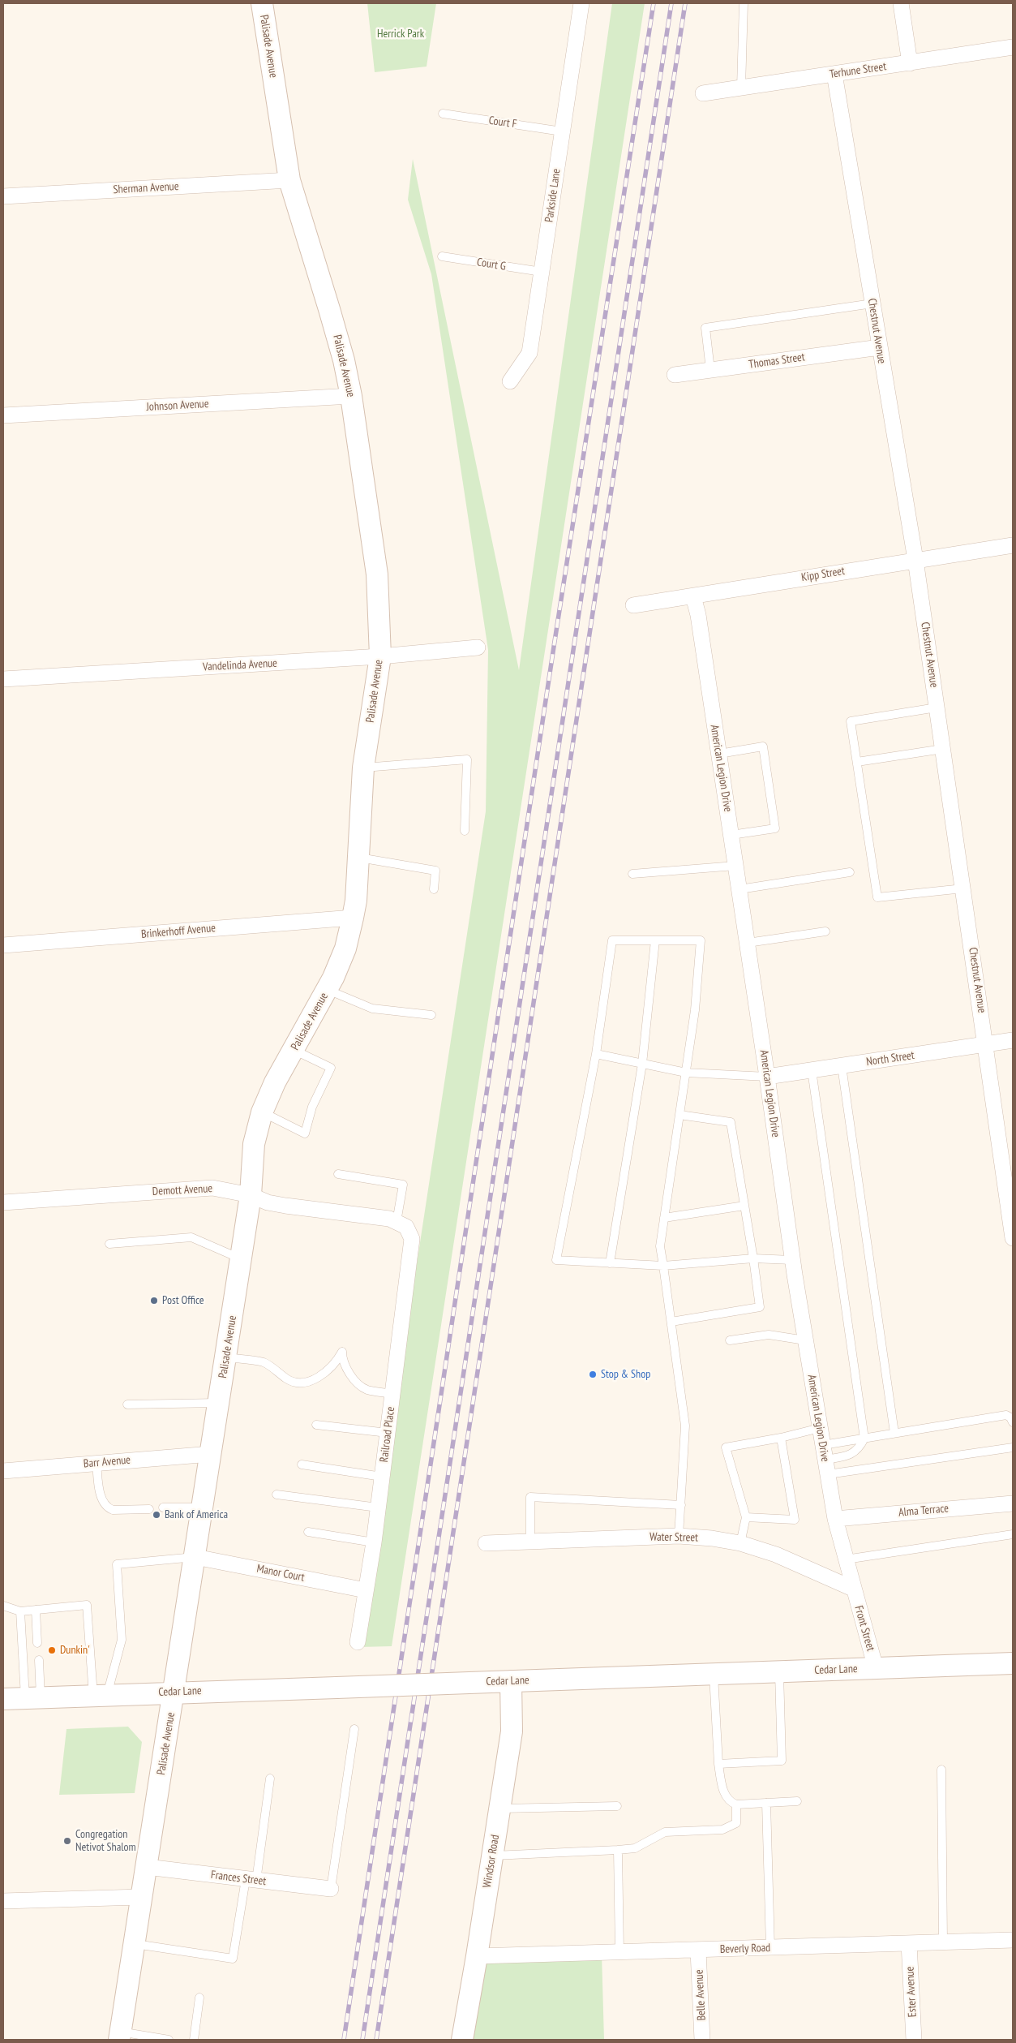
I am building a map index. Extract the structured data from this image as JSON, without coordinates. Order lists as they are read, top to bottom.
{
  "streets": {
    "street": [
      "Palisade Avenue",
      "Terhune Street",
      "Sherman Avenue",
      "Parkside Lane",
      "Chestnut Avenue",
      "Thomas Street",
      "Johnson Avenue",
      "Kipp Street",
      "Vandelinda Avenue",
      "American Legion Drive",
      "Brinkerhoff Avenue",
      "North Street",
      "Demott Avenue",
      "Railroad Place",
      "Barr Avenue",
      "Alma Terrace",
      "Water Street",
      "Manor Court",
      "Front Street",
      "Cedar Lane",
      "Windsor Road",
      "Frances Street",
      "Beverly Road",
      "Ester Avenue",
      "Belle Avenue"
    ],
    "lane": ["Court F", "Court G"]
  },
  "crossings": [
    ["Palisade Avenue", "Sherman Avenue"],
    ["Palisade Avenue", "Johnson Avenue"],
    ["Palisade Avenue", "Vandelinda Avenue"],
    ["Palisade Avenue", "Brinkerhoff Avenue"],
    ["Palisade Avenue", "Demott Avenue"],
    ["Palisade Avenue", "Barr Avenue"],
    ["Palisade Avenue", "Manor Court"],
    ["Palisade Avenue", "Cedar Lane"],
    ["Palisade Avenue", "Frances Street"],
    ["Terhune Street", "Chestnut Avenue"],
    ["Court F", "Parkside Lane"],
    ["Parkside Lane", "Court G"],
    ["Chestnut Avenue", "Thomas Street"],
    ["Chestnut Avenue", "Kipp Street"],
    ["Chestnut Avenue", "North Street"],
    ["Kipp Street", "American Legion Drive"],
    ["American Legion Drive", "North Street"],
    ["American Legion Drive", "Alma Terrace"],
    ["American Legion Drive", "Water Street"],
    ["American Legion Drive", "Front Street"],
    ["Demott Avenue", "Railroad Place"],
    ["Railroad Place", "Manor Court"],
    ["Water Street", "Front Street"],
    ["Front Street", "Cedar Lane"],
    ["Cedar Lane", "Windsor Road"],
    ["Windsor Road", "Beverly Road"],
    ["Beverly Road", "Ester Avenue"],
    ["Beverly Road", "Belle Avenue"]
  ],
  "parks": ["Herrick Park"],
  "places": [
    "Post Office",
    "Stop & Shop",
    "Bank of America",
    "Dunkin'",
    "Congregation Netivot Shalom"
  ]
}
